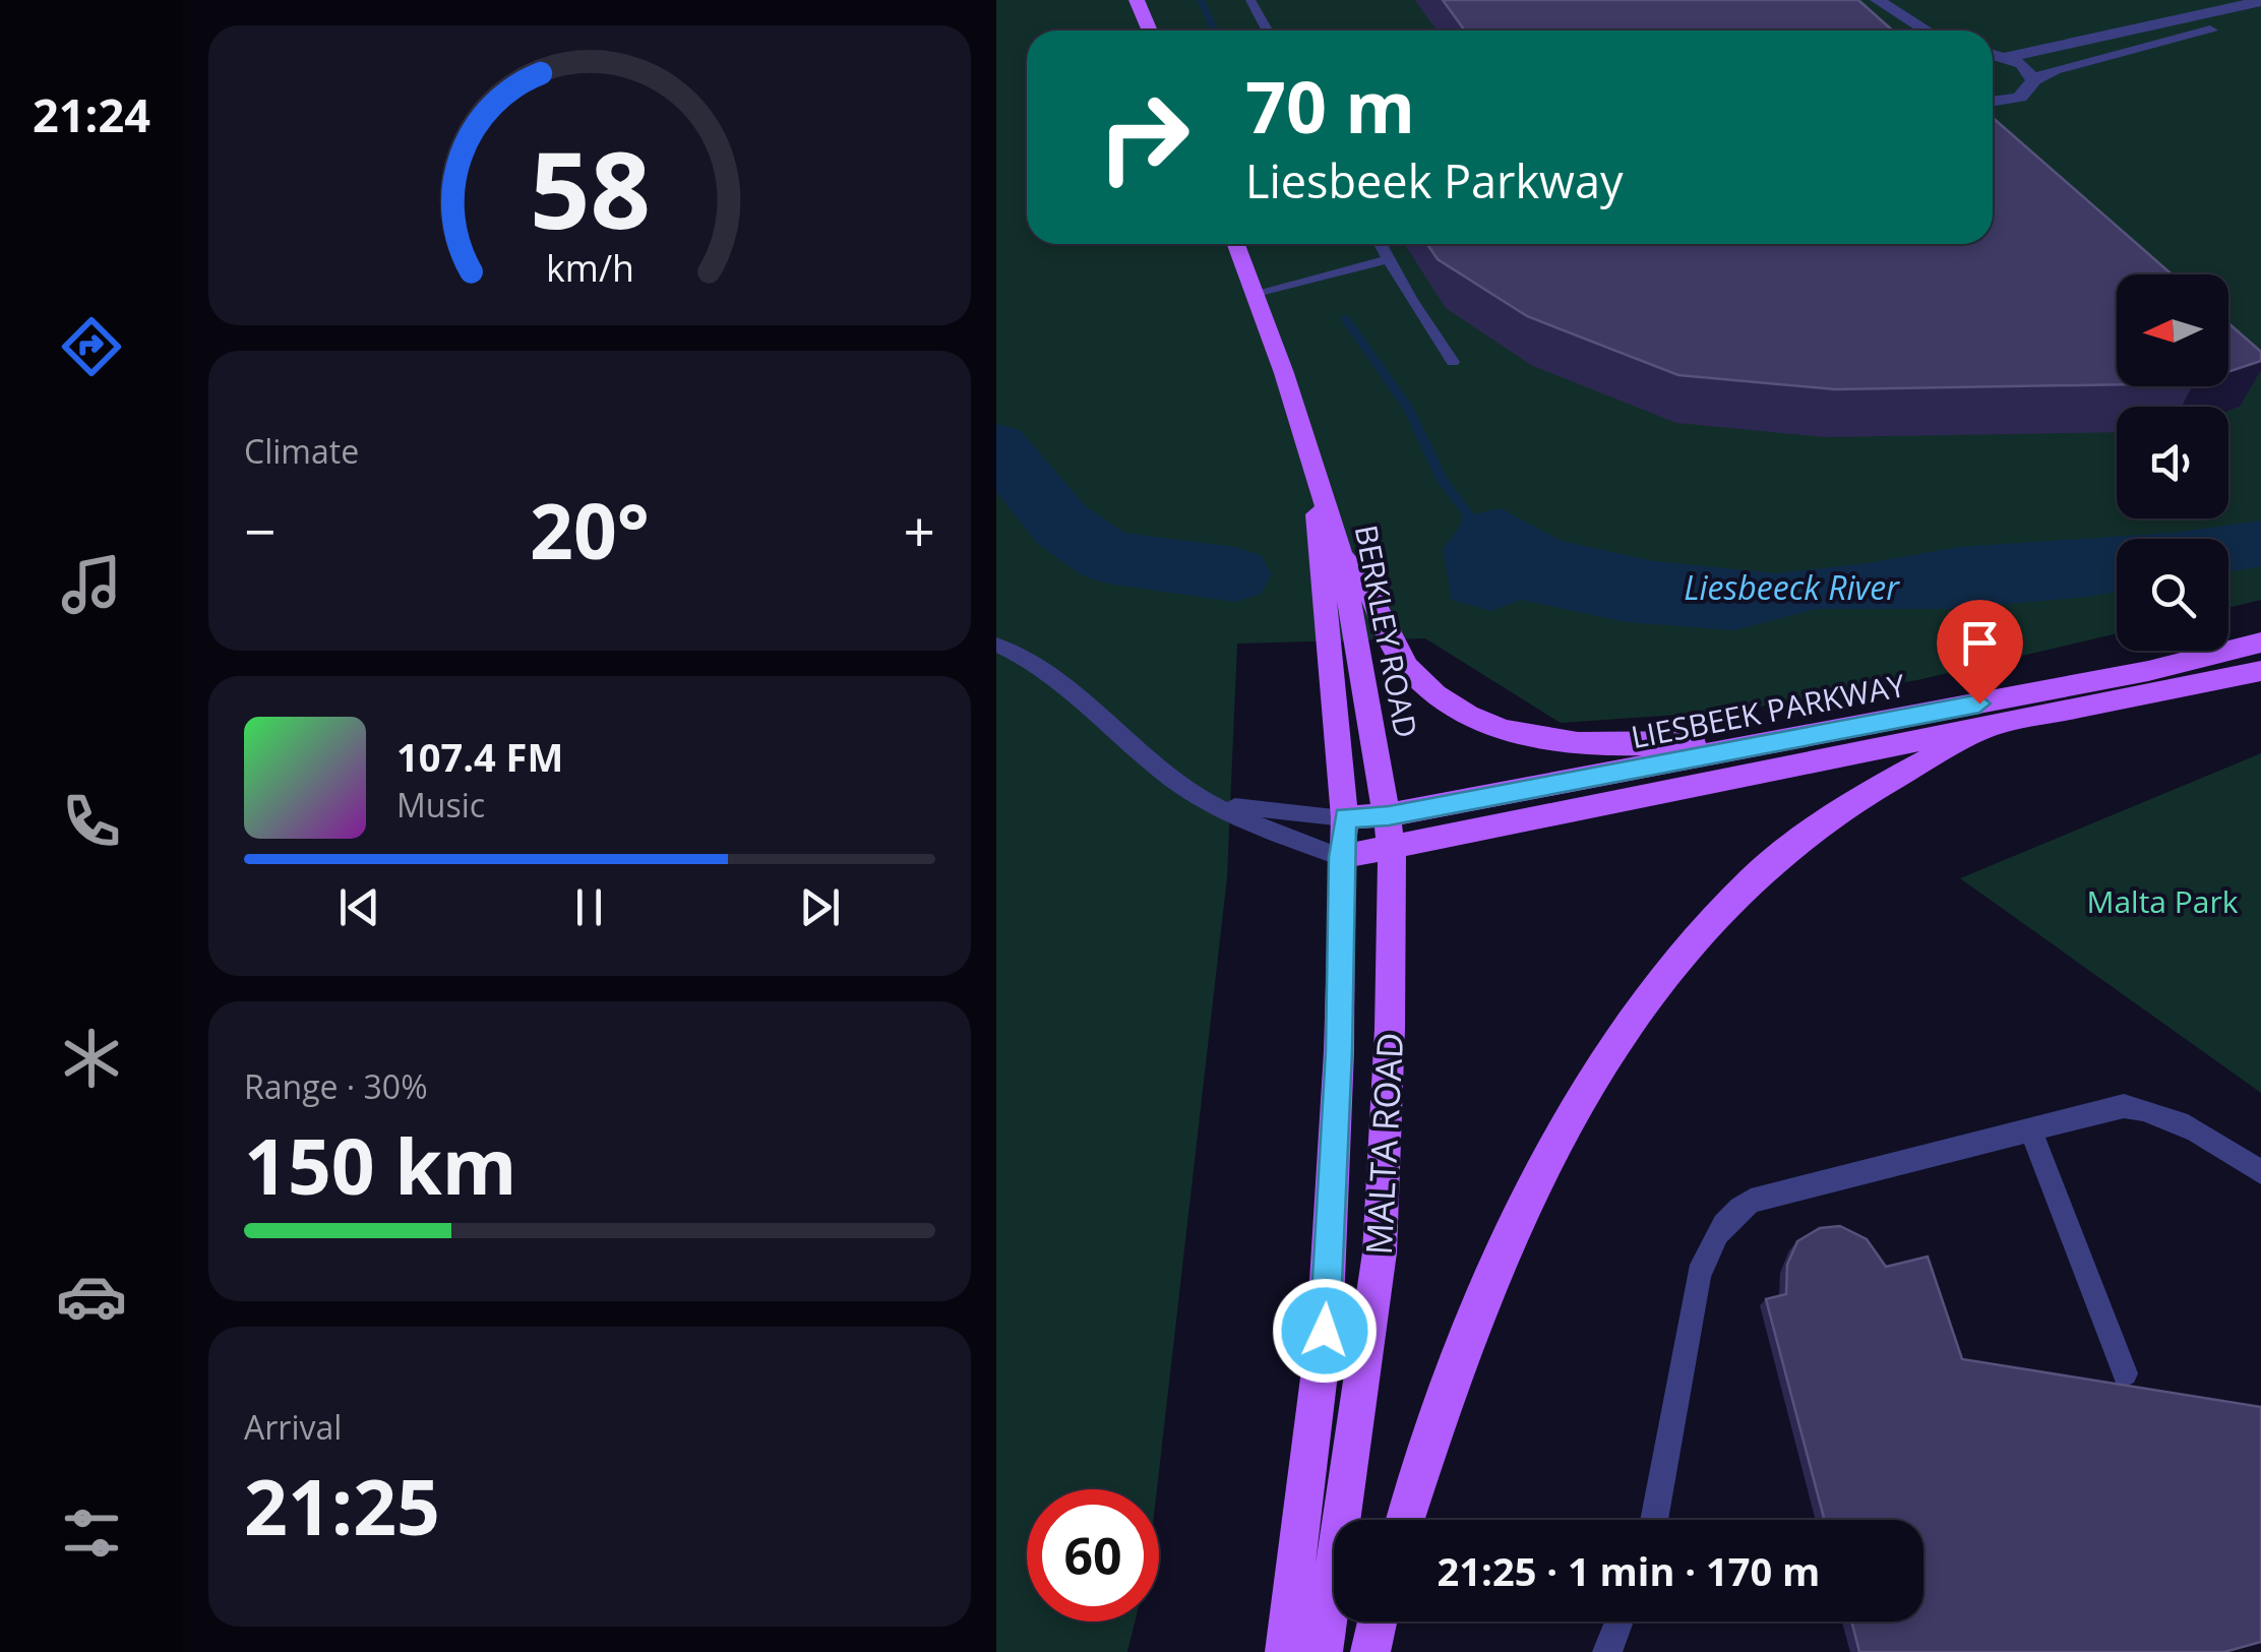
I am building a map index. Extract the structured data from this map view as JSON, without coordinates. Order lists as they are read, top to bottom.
{
  "streets": {
    "main road": ["BERKLEY ROAD", "LIESBEEK PARKWAY", "MALTA ROAD"]
  },
  "crossings": [
    ["BERKLEY ROAD", "LIESBEEK PARKWAY"],
    ["BERKLEY ROAD", "MALTA ROAD"],
    ["LIESBEEK PARKWAY", "MALTA ROAD"]
  ],
  "water": ["Liesbeeck River"],
  "parks": ["Malta Park"],
  "north": "left",
  "page": {
    "tabs": "21:24",
    "turn": ["70 m", "Liesbeek Parkway"],
    "tile": [
      "Climate",
      ["Range · 30%", "150 km"],
      ["Arrival", "21:25"]
    ],
    "heat": ["−", "20°", "+"],
    "song": ["107.4 FM", "Music"],
    "limit": "60",
    "trip": "21:25 · 1 min · 170 m",
    "gauge": ["58", "km/h"]
  }
}
